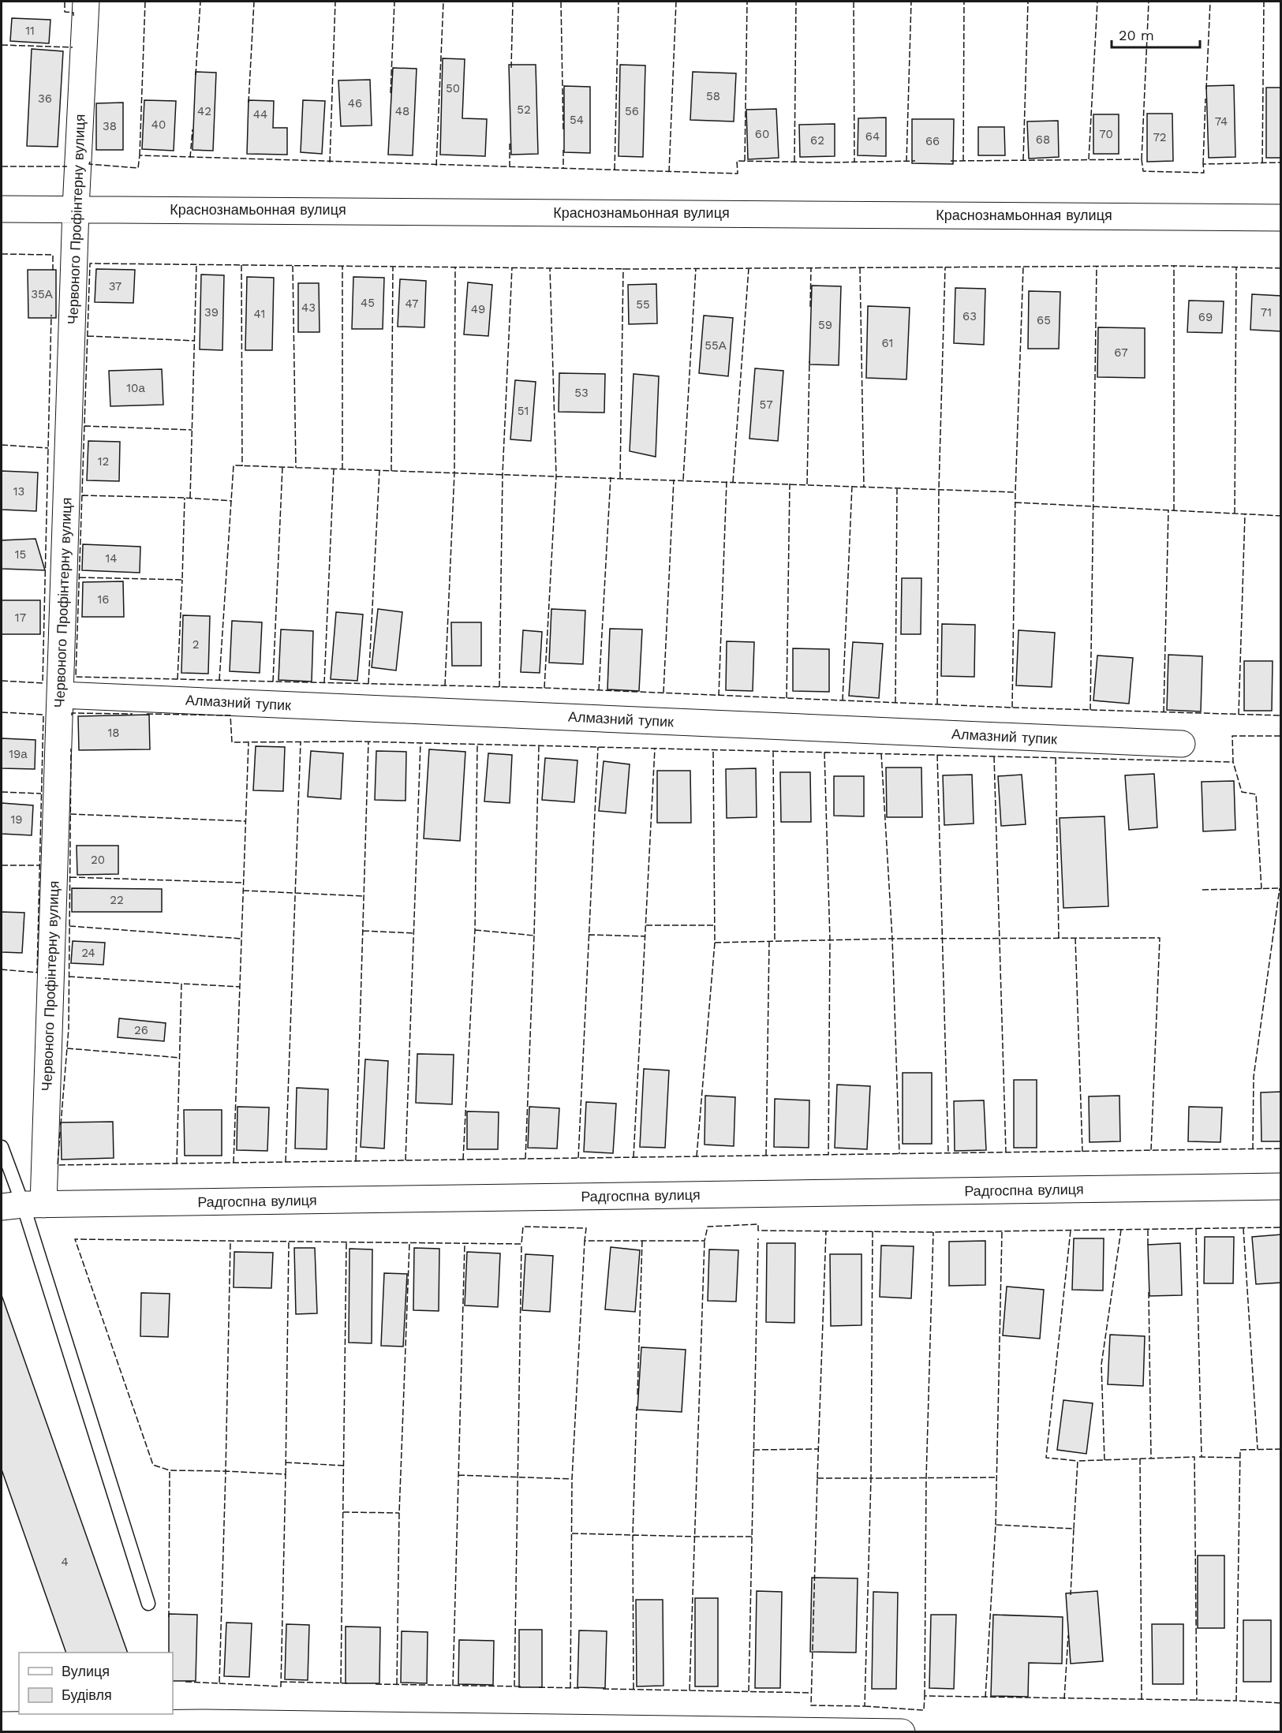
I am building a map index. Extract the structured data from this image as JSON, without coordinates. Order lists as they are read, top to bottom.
{
  "streets": {
    "street": [
      "Краснознамьонная вулиця",
      "Червоного Профінтерну вулиця",
      "Алмазний тупик",
      "Радгоспна вулиця"
    ]
  },
  "crossings": [
    ["Краснознамьонная вулиця", "Червоного Профінтерну вулиця"],
    ["Червоного Профінтерну вулиця", "Алмазний тупик"],
    ["Червоного Профінтерну вулиця", "Радгоспна вулиця"]
  ],
  "house_numbers": [
    "11",
    "50",
    "58",
    "36",
    "46",
    "52",
    "42",
    "48",
    "56",
    "44",
    "54",
    "74",
    "40",
    "38",
    "60",
    "70",
    "64",
    "72",
    "68",
    "62",
    "66",
    "37",
    "35А",
    "45",
    "47",
    "55",
    "43",
    "49",
    "39",
    "71",
    "41",
    "63",
    "69",
    "65",
    "59",
    "61",
    "55А",
    "67",
    "10а",
    "53",
    "57",
    "51",
    "12",
    "13",
    "15",
    "14",
    "16",
    "17",
    "2",
    "18",
    "19а",
    "19",
    "20",
    "22",
    "24",
    "26",
    "4"
  ],
  "legend": ["Вулиця", "Будівля"],
  "scale_bar": "20 m"
}
